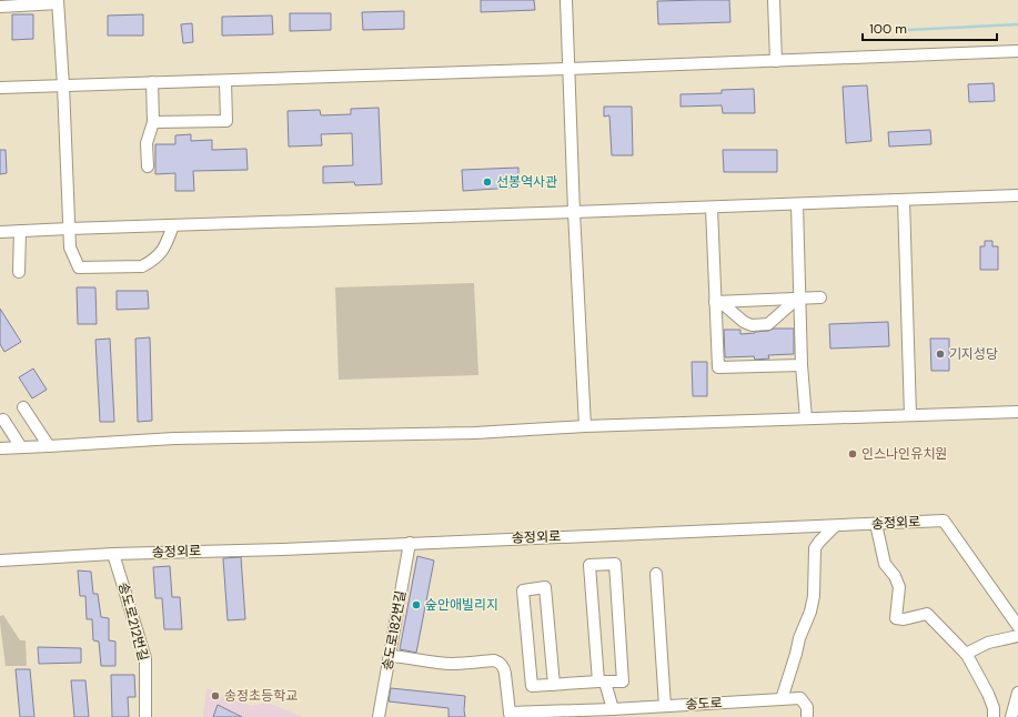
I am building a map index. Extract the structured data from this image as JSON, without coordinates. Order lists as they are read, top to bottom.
{
  "streets": {
    "street": [
      "송정외로",
      "송도로212번길",
      "송도로182번길",
      "송도로"
    ]
  },
  "crossings": [
    ["송정외로", "송도로212번길"],
    ["송정외로", "송도로182번길"]
  ],
  "places": [
    "선봉역사관",
    "기지성당",
    "인스나인유치원",
    "숲안애빌리지",
    "송정초등학교"
  ],
  "scale_bar": "100 m"
}
